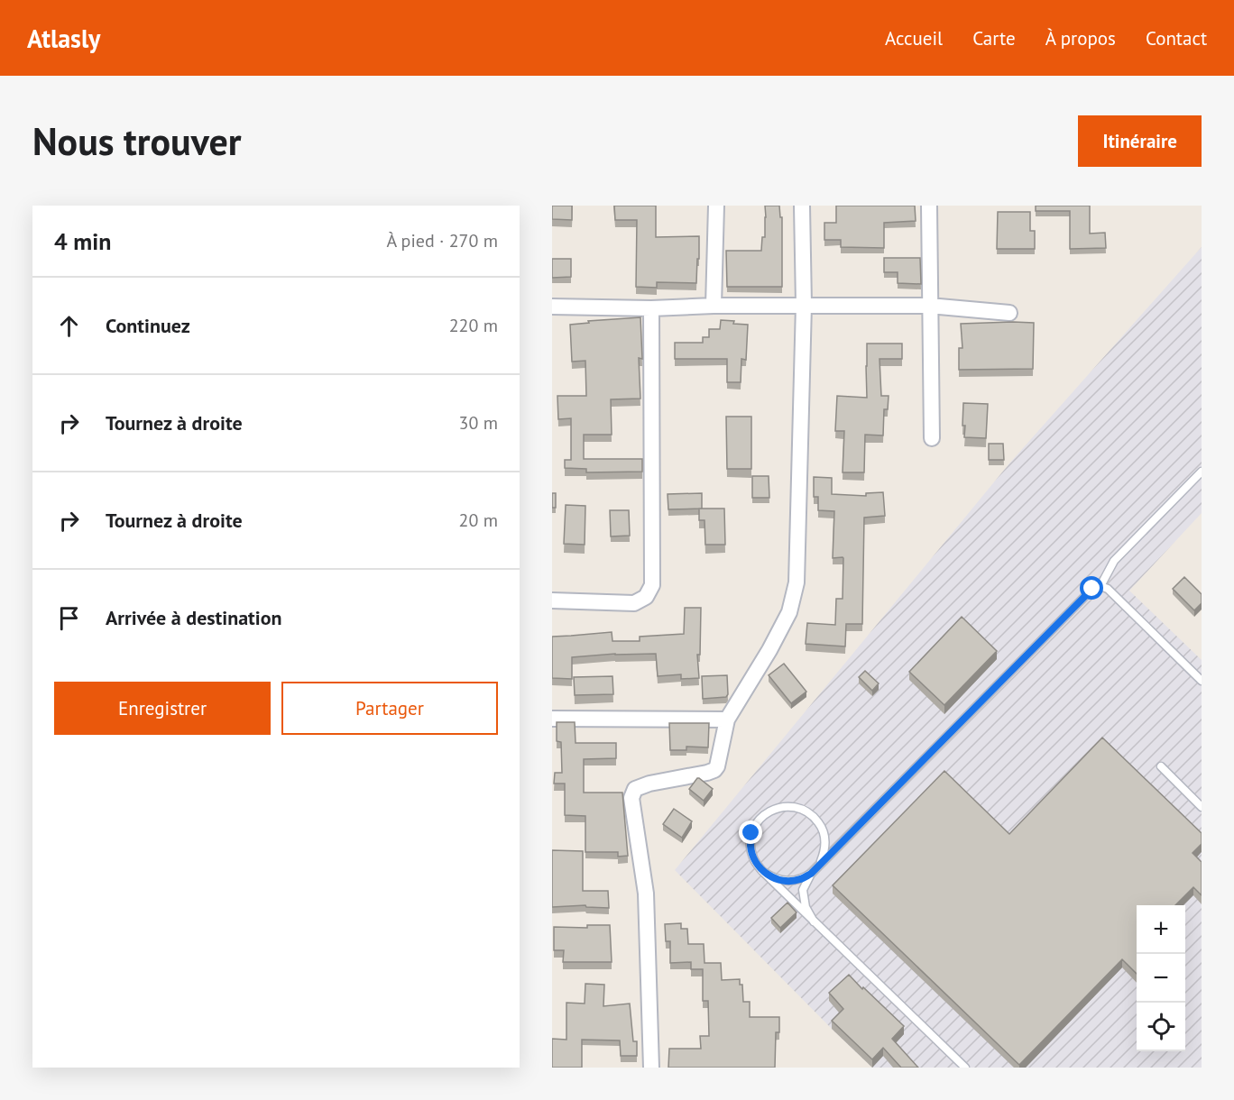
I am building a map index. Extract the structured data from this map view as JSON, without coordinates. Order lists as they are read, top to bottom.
{
  "page": {
    "header": "Atlasly",
    "nav": [
      "Accueil",
      "Carte",
      "À propos",
      "Contact"
    ],
    "buttons": [
      "Itinéraire",
      ["Enregistrer", "Partager"]
    ],
    "title": "Nous trouver",
    "heading": ["4 min", "À pied · 270 m"],
    "list": [
      ["Continuez", "220 m"],
      ["Tournez à droite", "30 m"],
      ["Tournez à droite", "20 m"],
      "Arrivée à destination"
    ],
    "map_buttons": ["+", "−"]
  }
}
